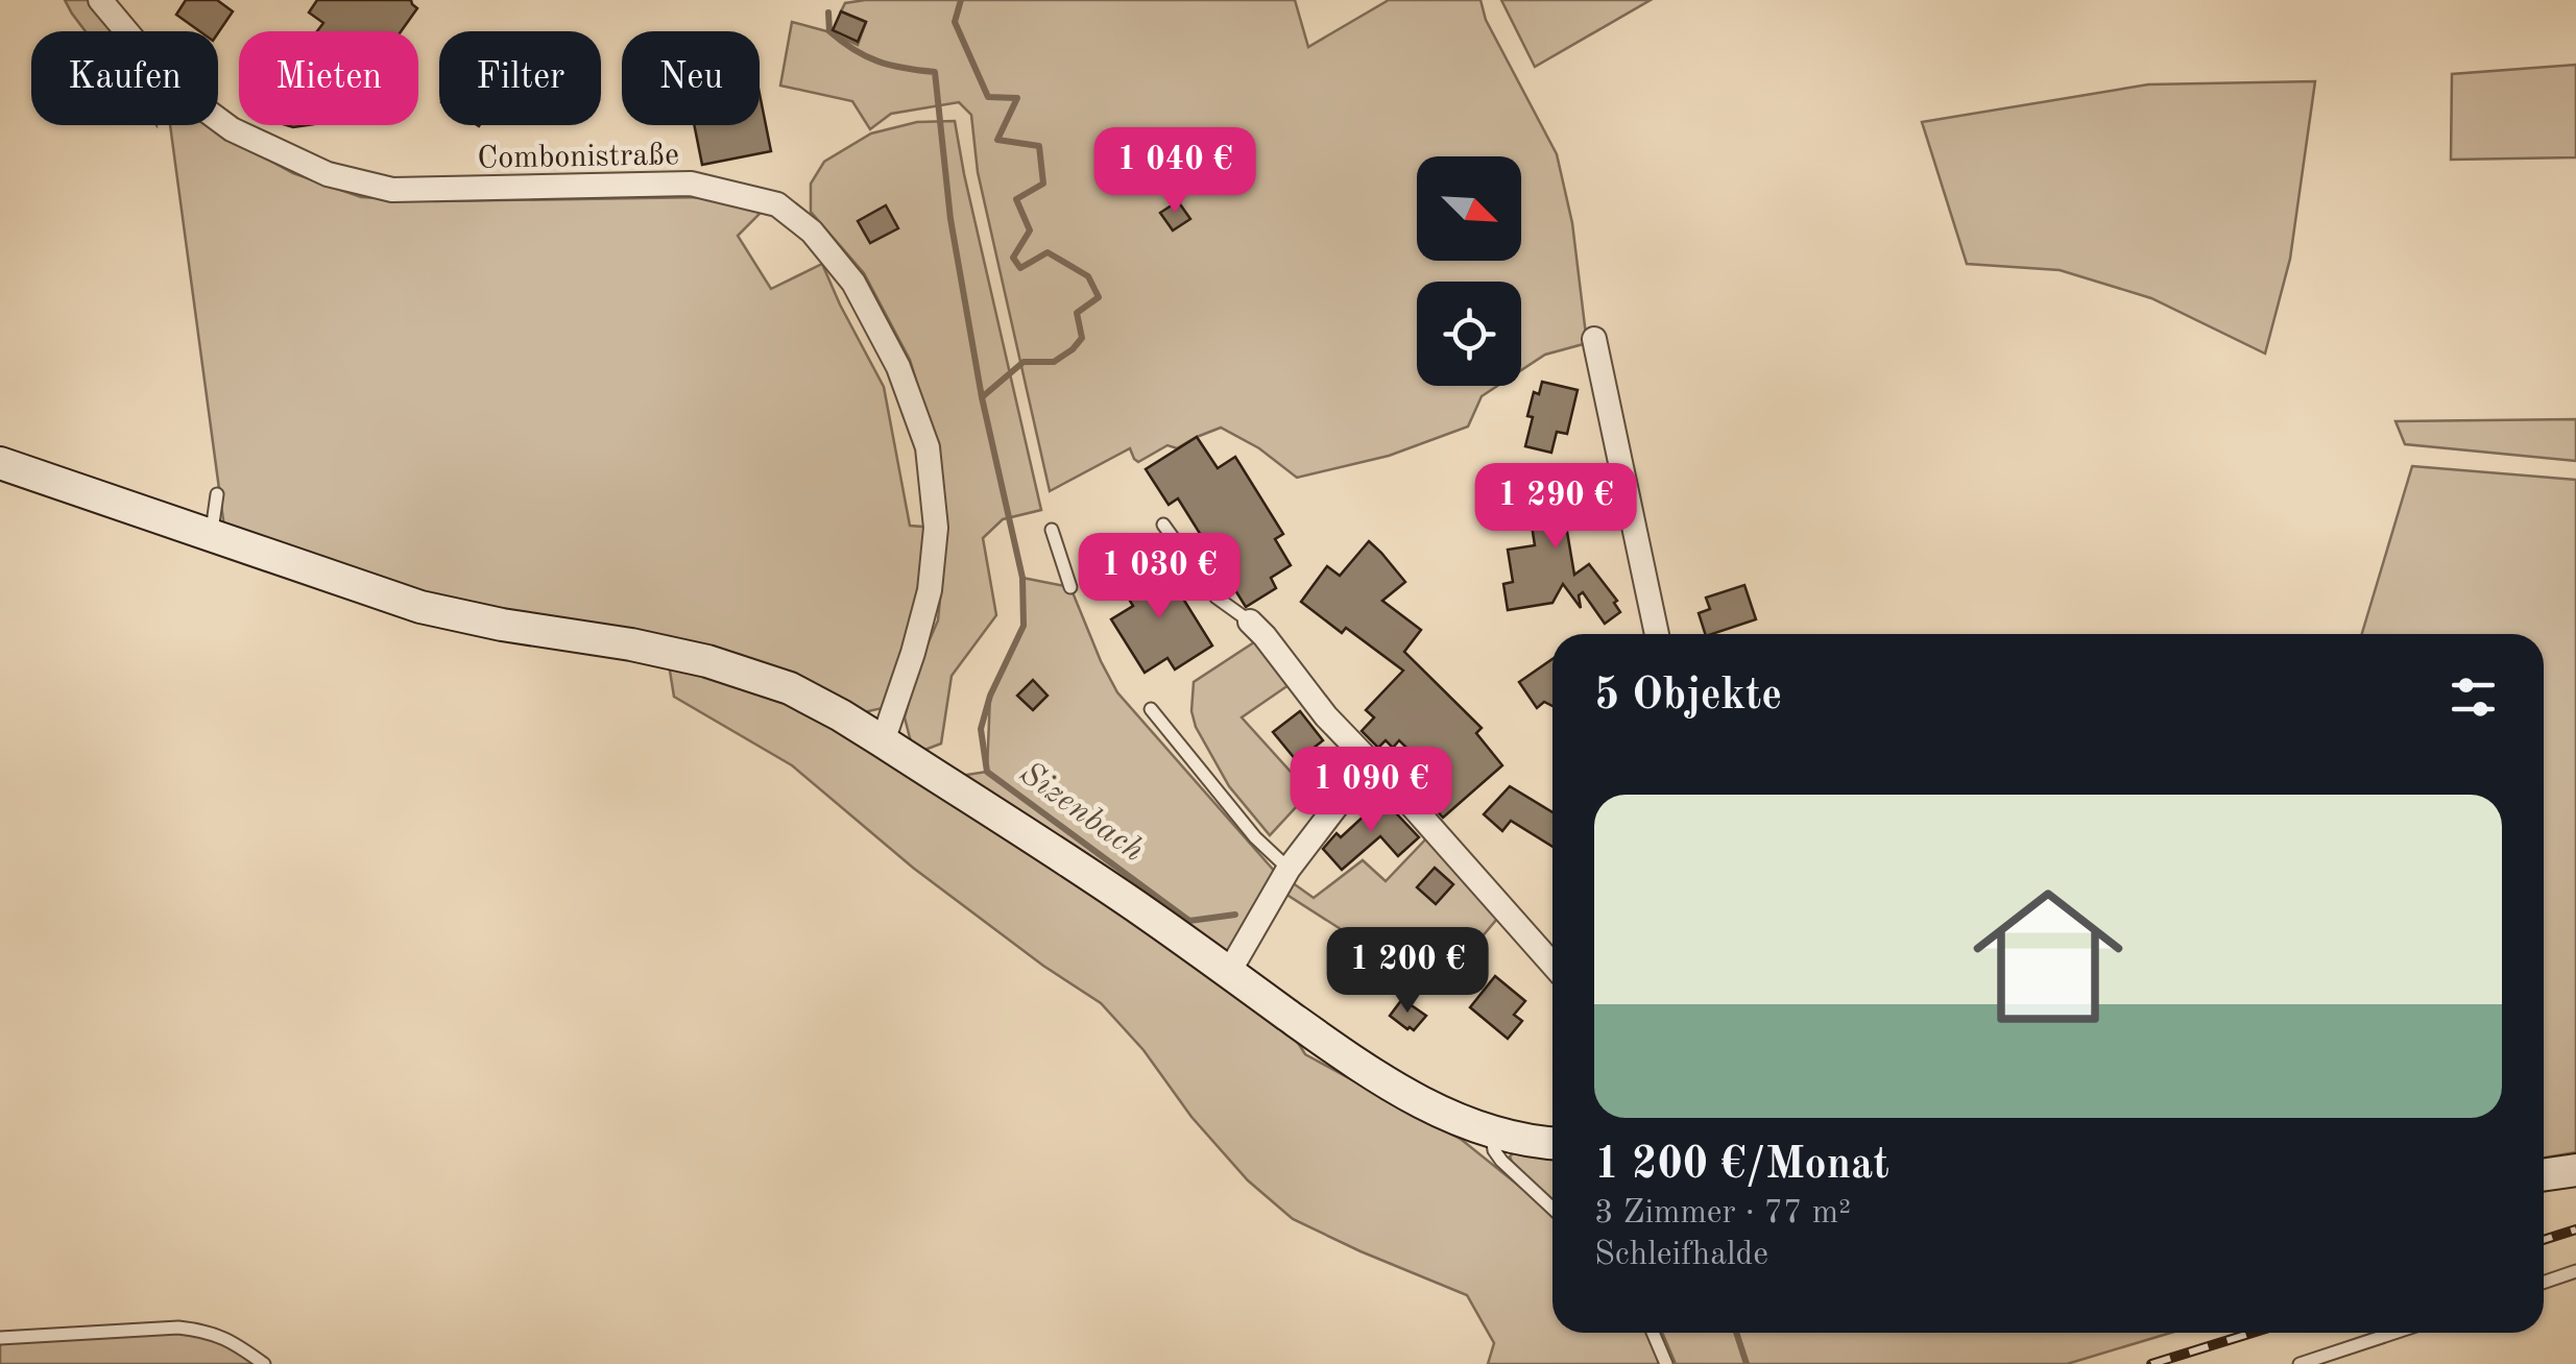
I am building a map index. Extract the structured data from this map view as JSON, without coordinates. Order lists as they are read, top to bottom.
{
  "streets": {
    "street": ["Combonistraße"]
  },
  "water": ["Sizenbach"],
  "north": "bottom right",
  "page": {
    "chip": [
      "Kaufen",
      "Mieten",
      "Filter",
      "Neu"
    ],
    "price": [
      "1 040 €",
      "1 290 €",
      "1 030 €",
      "1 090 €",
      "1 200 €"
    ],
    "heading": "5 Objekte",
    "list": [
      {
        "name": "1 200 €/Monat",
        "note": "3 Zimmer · 77 m² · Schleifhalde"
      }
    ]
  }
}
